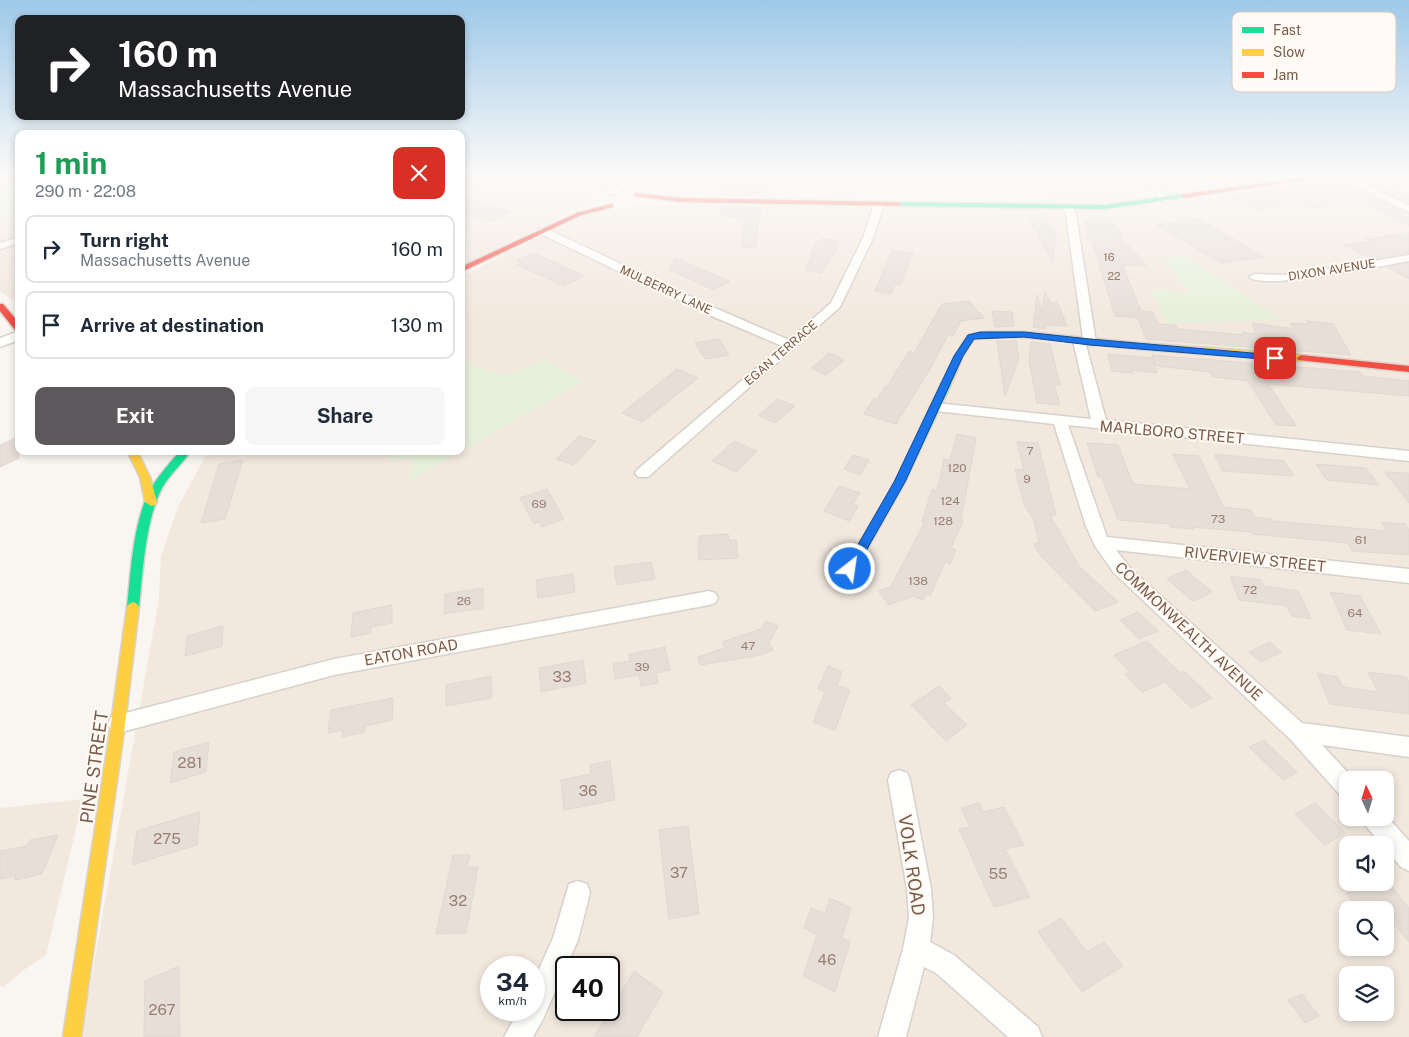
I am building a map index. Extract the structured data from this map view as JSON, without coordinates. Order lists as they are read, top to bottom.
{
  "streets": {
    "main road": ["PINE STREET"],
    "street": [
      "DIXON AVENUE",
      "MULBERRY LANE",
      "EGAN TERRACE",
      "MARLBORO STREET",
      "RIVERVIEW STREET",
      "COMMONWEALTH AVENUE",
      "EATON ROAD",
      "VOLK ROAD"
    ]
  },
  "crossings": [
    ["MULBERRY LANE", "EGAN TERRACE"],
    ["MARLBORO STREET", "COMMONWEALTH AVENUE"],
    ["RIVERVIEW STREET", "COMMONWEALTH AVENUE"],
    ["EATON ROAD", "PINE STREET"]
  ],
  "house_numbers": [
    "16",
    "22",
    "7",
    "120",
    "9",
    "124",
    "69",
    "73",
    "128",
    "61",
    "138",
    "72",
    "26",
    "64",
    "47",
    "39",
    "33",
    "281",
    "36",
    "275",
    "37",
    "55",
    "32",
    "46",
    "267"
  ],
  "legend": ["Fast", "Slow", "Jam"],
  "north": "top",
  "page": {
    "turn": ["160 m", "Massachusetts Avenue"],
    "heading": ["1 min", "290 m · 22:08"],
    "list": [
      {
        "name": "Turn right",
        "note": "Massachusetts Avenue",
        "value": "160 m"
      },
      {
        "name": "Arrive at destination",
        "value": "130 m"
      }
    ],
    "buttons": ["Exit", "Share"],
    "speed": "34 km/h",
    "limit": "40"
  }
}
